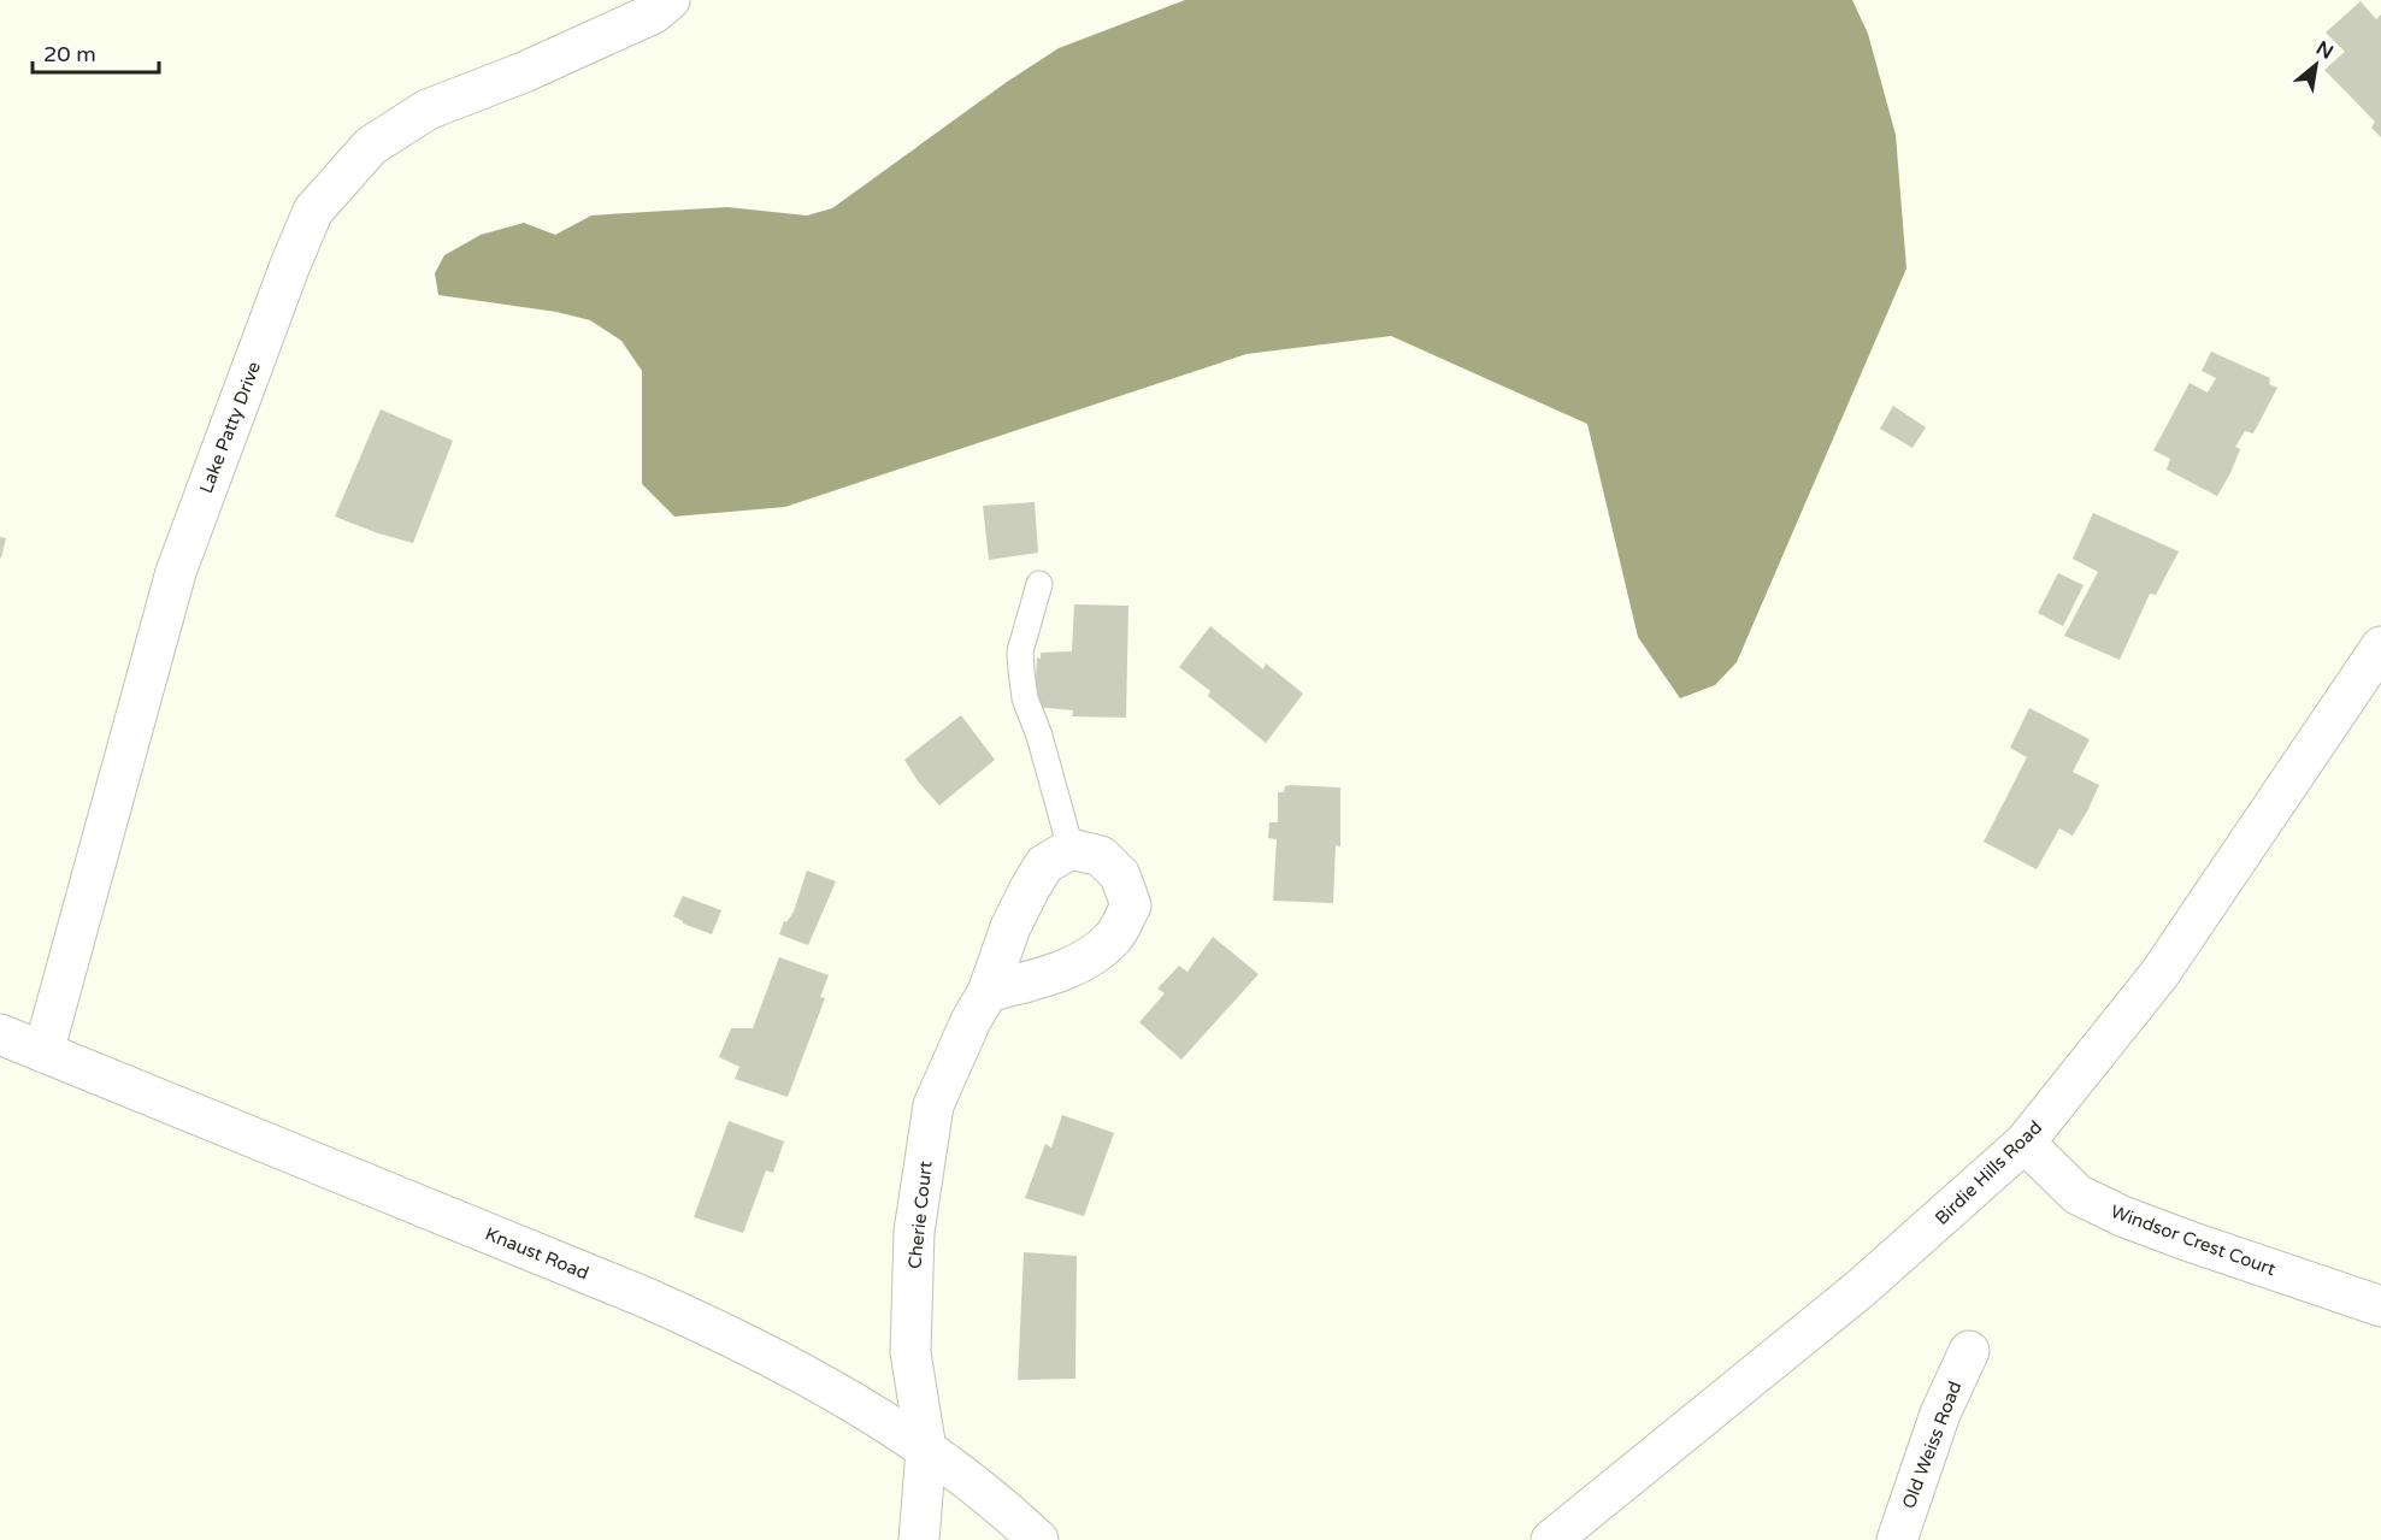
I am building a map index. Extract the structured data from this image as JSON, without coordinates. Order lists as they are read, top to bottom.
{
  "streets": {
    "street": [
      "Lake Patty Drive",
      "Birdie Hills Road",
      "Cherie Court",
      "Windsor Crest Court",
      "Knaust Road",
      "Old Weiss Road"
    ]
  },
  "crossings": [
    ["Lake Patty Drive", "Knaust Road"],
    ["Birdie Hills Road", "Windsor Crest Court"],
    ["Cherie Court", "Knaust Road"]
  ],
  "scale_bar": "20 m",
  "north": "top right"
}
